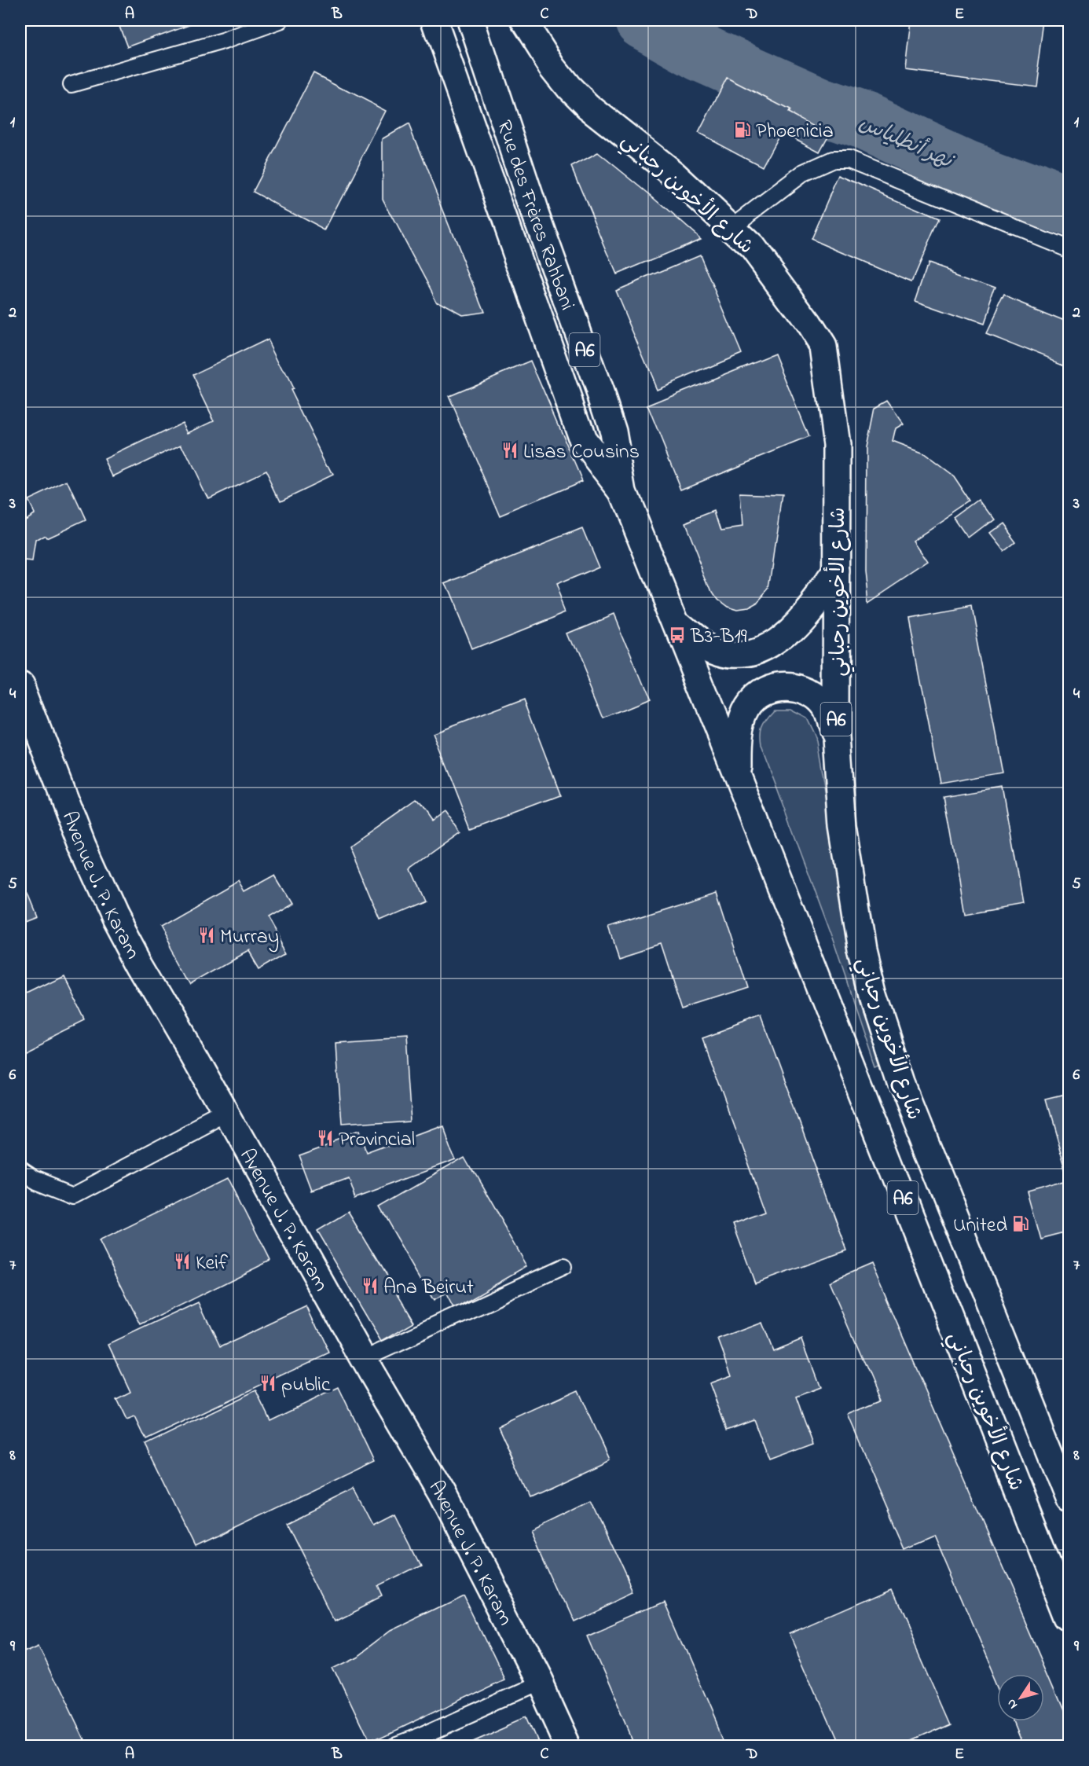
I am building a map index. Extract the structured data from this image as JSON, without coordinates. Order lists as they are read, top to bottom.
{
  "streets": {
    "main road": [
      "شارع الأخوين رحباني",
      "Rue des Frères Rahbani",
      "A6",
      "Avenue J. P. Karam"
    ]
  },
  "crossings": [
    ["شارع الأخوين رحباني", "Rue des Frères Rahbani"]
  ],
  "water": ["نهر أنطلياس"],
  "places": {
    "fuel station": ["Phoenicia", "United"],
    "restaurant": [
      "Lisas Cousins",
      "Murray",
      "Provincial",
      "Keif",
      "Ana Beirut",
      "public"
    ],
    "bus stop": ["B3-B19"]
  },
  "north": "bottom left",
  "grid": {
    "columns": [
      "A",
      "B",
      "C",
      "D",
      "E"
    ],
    "rows": [
      "1",
      "2",
      "3",
      "4",
      "5",
      "6",
      "7",
      "8",
      "9"
    ]
  }
}
